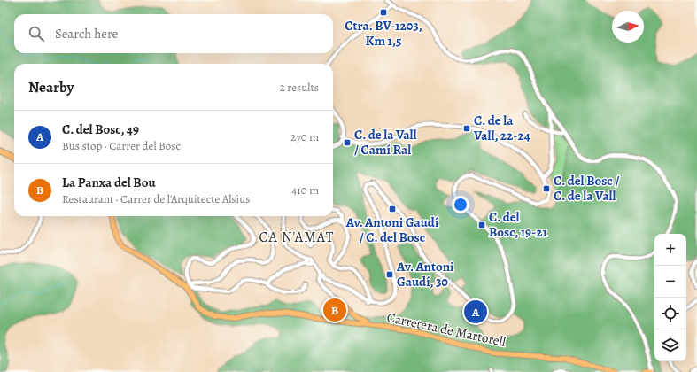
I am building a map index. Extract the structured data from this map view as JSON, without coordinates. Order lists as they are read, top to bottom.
{
  "streets": {
    "main road": ["Carretera de Martorell"]
  },
  "districts": ["CA N'AMAT"],
  "places": {
    "transit": [
      "Ctra. BV-1203, Km 1,5",
      "C. de la Vall, 22-24",
      "C. de la Vall / Camí Ral",
      "C. del Bosc / C. de la Vall",
      "Av. Antoni Gaudí / C. del Bosc",
      "C. del Bosc, 19-21",
      "Av. Antoni Gaudí, 30"
    ]
  },
  "north": "right",
  "page": {
    "search": "Search here",
    "heading": ["Nearby", "2 results"],
    "list": [
      {
        "mark": "A",
        "name": "C. del Bosc, 49",
        "note": "Bus stop · Carrer del Bosc",
        "value": "270 m"
      },
      {
        "mark": "B",
        "name": "La Panxa del Bou",
        "note": "Restaurant · Carrer de l'Arquitecte Alsius",
        "value": "410 m"
      }
    ],
    "map_buttons": ["+", "−"],
    "pins": ["B", "A"]
  }
}
